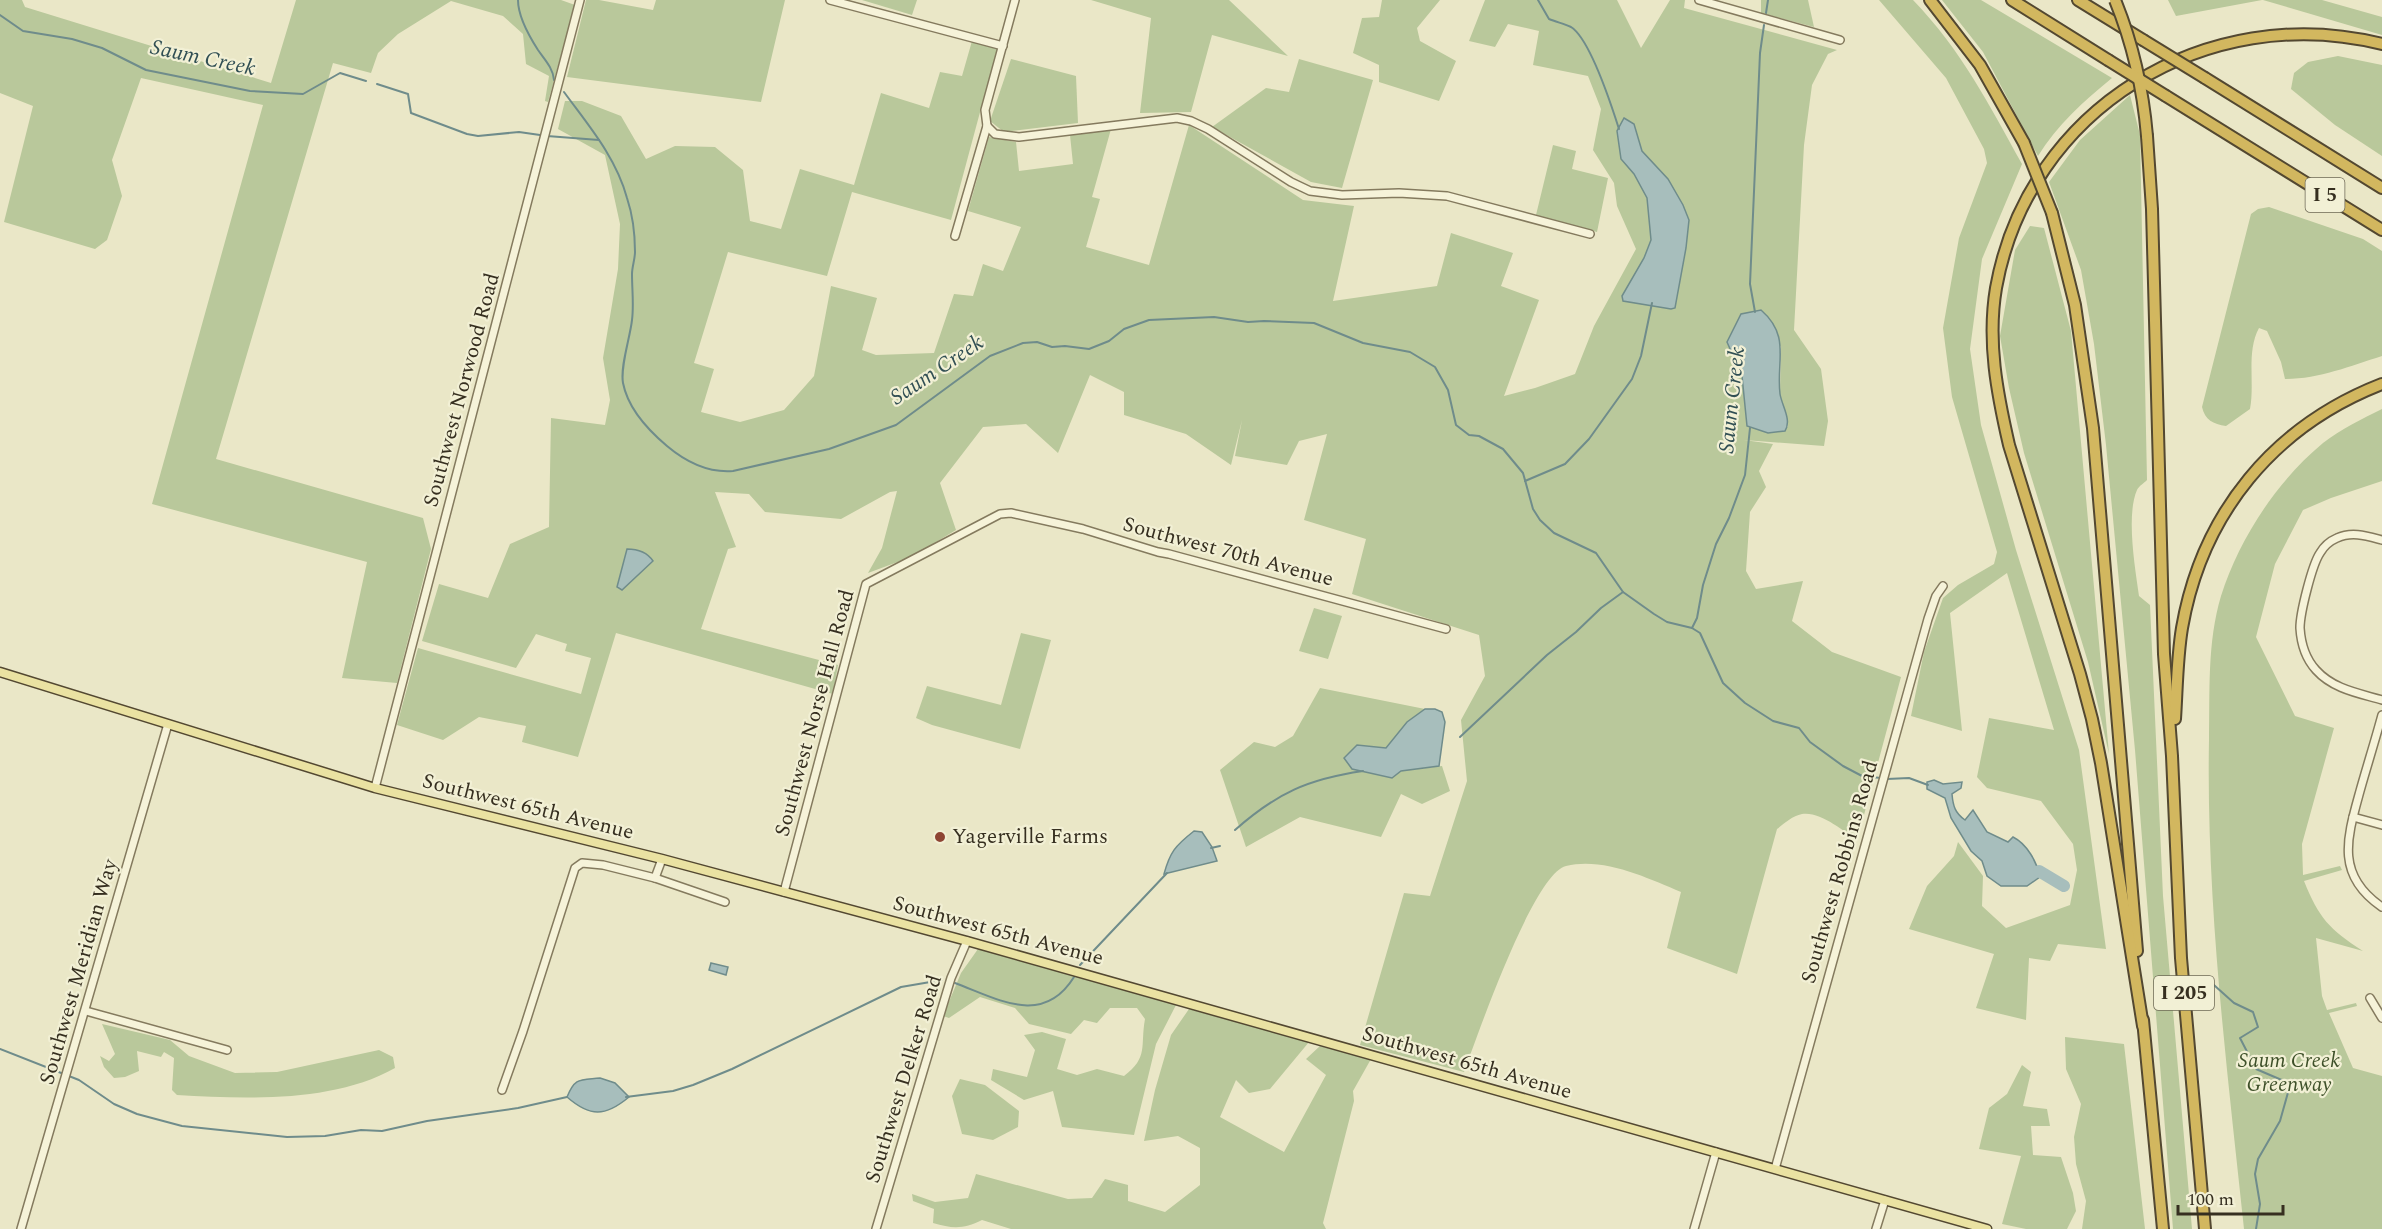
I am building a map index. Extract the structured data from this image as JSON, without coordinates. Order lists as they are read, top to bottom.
{
  "streets": {
    "highway": ["I 5", "I 205"],
    "main road": ["Southwest 65th Avenue"],
    "street": [
      "Southwest Norwood Road",
      "Southwest 70th Avenue",
      "Southwest Norse Hall Road",
      "Southwest Robbins Road",
      "Southwest Meridian Way",
      "Southwest Delker Road"
    ]
  },
  "crossings": [
    ["Southwest Norwood Road", "Southwest 65th Avenue"],
    ["Southwest 70th Avenue", "Southwest Norse Hall Road"],
    ["Southwest Norse Hall Road", "Southwest 65th Avenue"],
    ["Southwest 65th Avenue", "Southwest Robbins Road"],
    ["Southwest 65th Avenue", "Southwest Meridian Way"],
    ["Southwest 65th Avenue", "Southwest Delker Road"]
  ],
  "water": ["Saum Creek"],
  "parks": ["Saum Creek Greenway"],
  "places": ["Yagerville Farms"],
  "scale_bar": "100 m"
}
